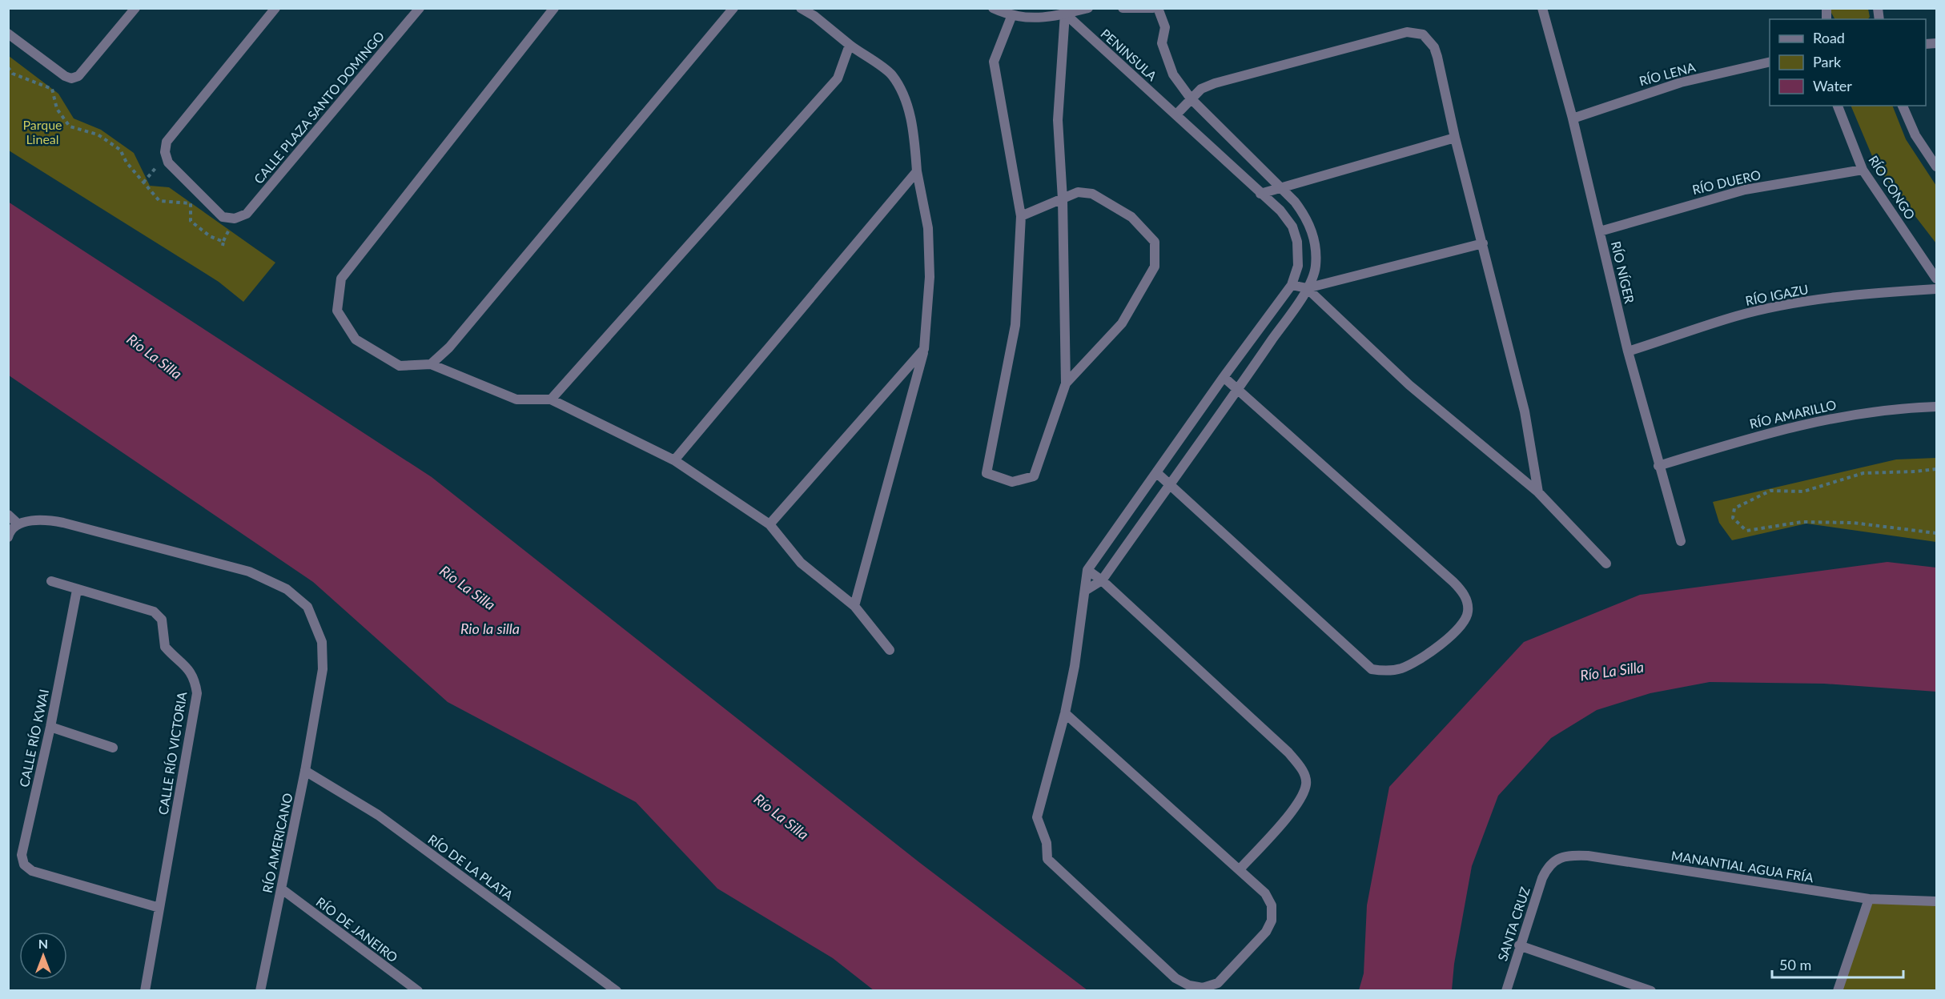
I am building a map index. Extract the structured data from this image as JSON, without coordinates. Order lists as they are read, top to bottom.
{
  "streets": {
    "street": [
      "PENINSULA",
      "RÍO LENA",
      "CALLE PLAZA SANTO DOMINGO",
      "RÍO DUERO",
      "RÍO CONGO",
      "RÍO NÍGER",
      "RÍO IGAZU",
      "RÍO AMARILLO",
      "CALLE RÍO KWAI",
      "CALLE RÍO VICTORIA",
      "RÍO AMERICANO",
      "MANANTIAL AGUA FRÍA",
      "RÍO DE LA PLATA",
      "SANTA CRUZ",
      "RÍO DE JANEIRO"
    ]
  },
  "crossings": [
    ["RÍO LENA", "RÍO NÍGER"],
    ["RÍO DUERO", "RÍO CONGO"],
    ["RÍO DUERO", "RÍO NÍGER"],
    ["RÍO NÍGER", "RÍO IGAZU"],
    ["RÍO NÍGER", "RÍO AMARILLO"],
    ["CALLE RÍO KWAI", "CALLE RÍO VICTORIA"],
    ["RÍO AMERICANO", "RÍO DE LA PLATA"],
    ["RÍO AMERICANO", "RÍO DE JANEIRO"],
    ["MANANTIAL AGUA FRÍA", "SANTA CRUZ"]
  ],
  "water": ["Río La Silla", "Rio la silla"],
  "parks": ["Parque Lineal"],
  "legend": ["Road", "Park", "Water"],
  "scale_bar": "50 m",
  "north": "top"
}
